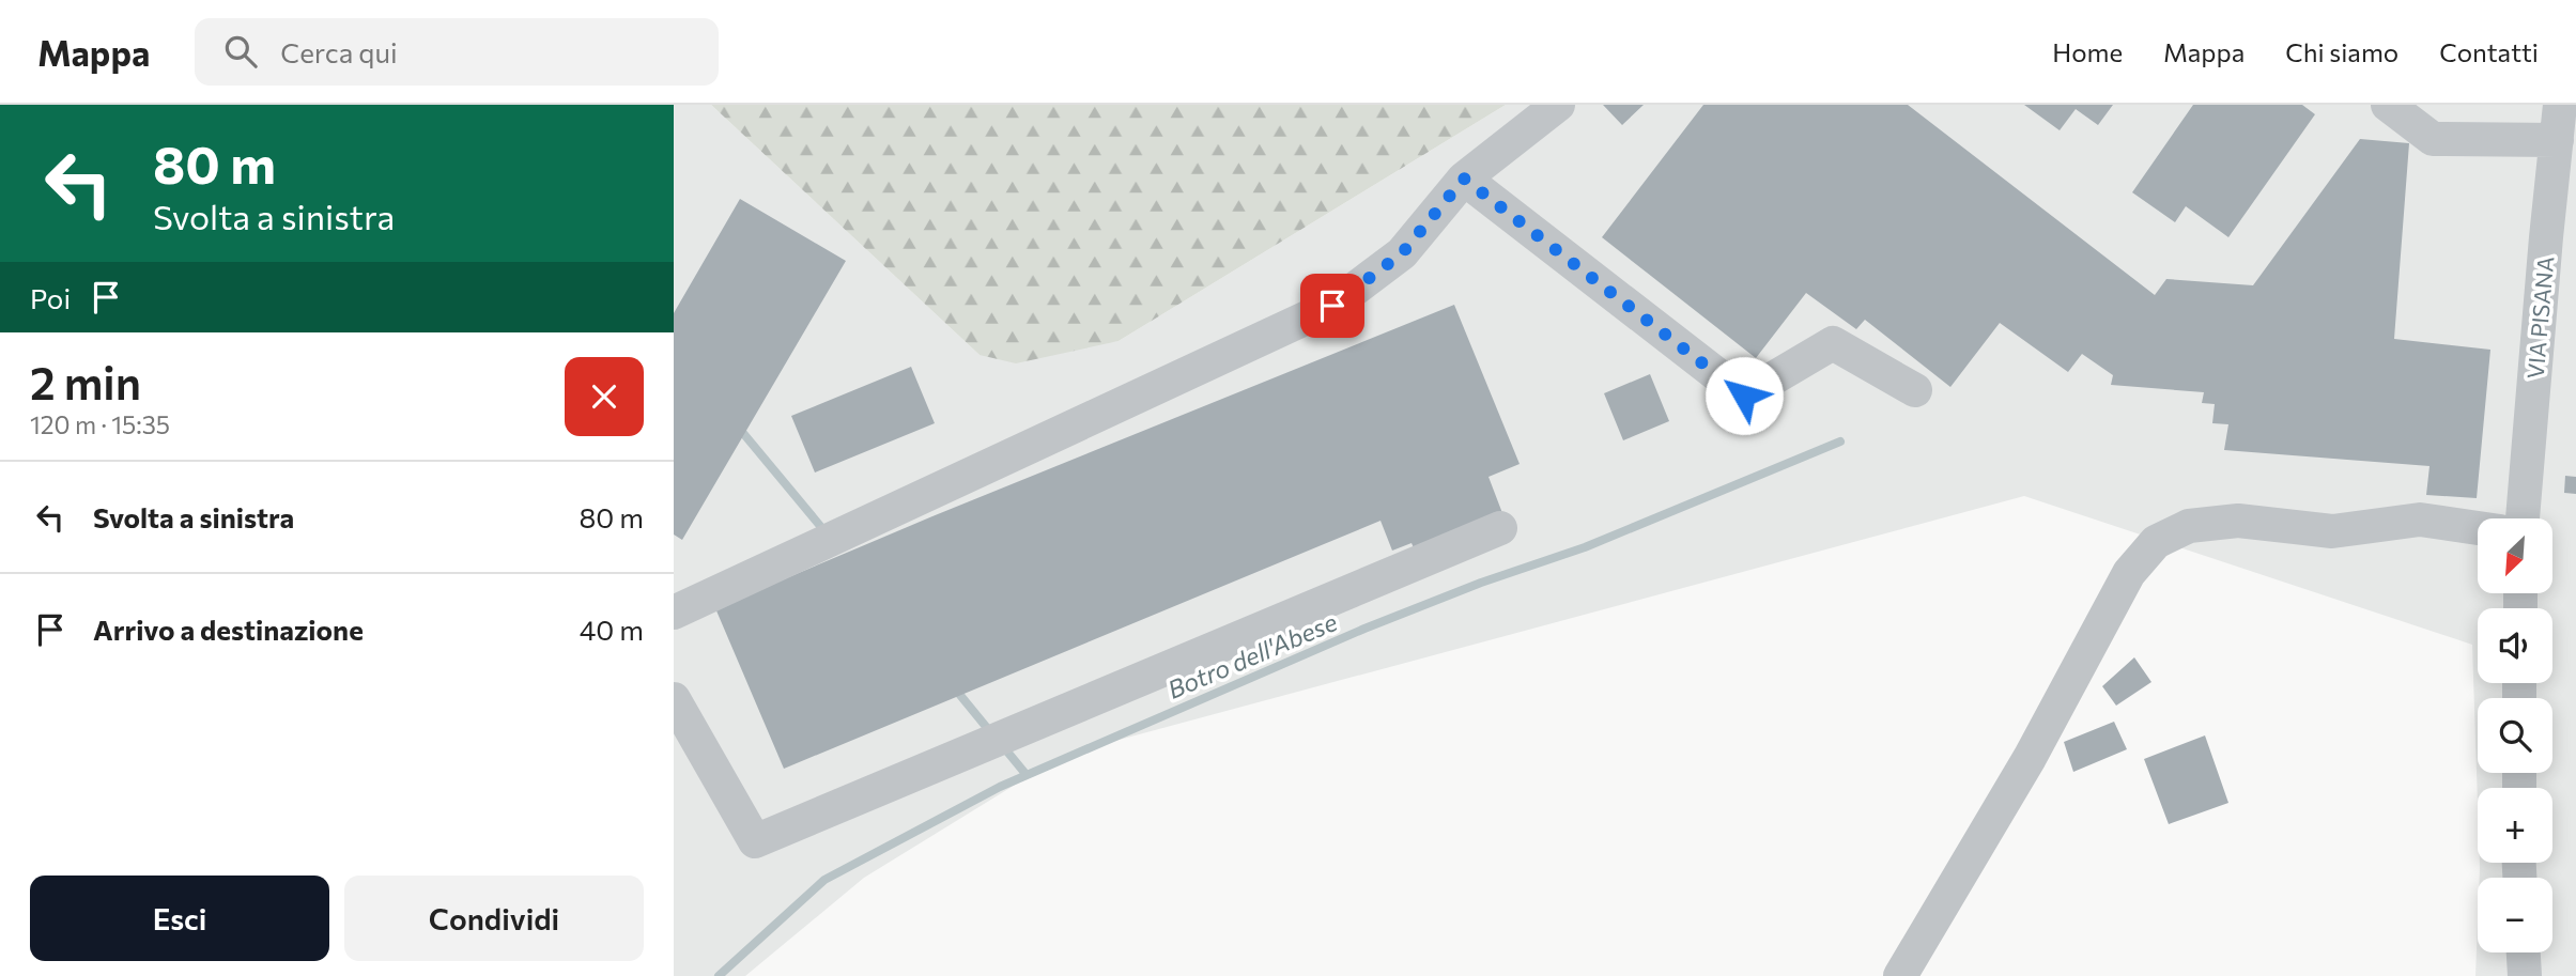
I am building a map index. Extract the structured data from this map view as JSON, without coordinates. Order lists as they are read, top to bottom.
{
  "streets": {
    "street": ["VIA PISANA"]
  },
  "water": ["Botro dell'Abese"],
  "north": "bottom left",
  "page": {
    "header": "Mappa",
    "search": "Cerca qui",
    "nav": [
      "Home",
      "Mappa",
      "Chi siamo",
      "Contatti"
    ],
    "turn": ["80 m", "Svolta a sinistra"],
    "then": "Poi",
    "heading": ["2 min", "120 m · 15:35"],
    "list": [
      {
        "name": "Svolta a sinistra",
        "value": "80 m"
      },
      {
        "name": "Arrivo a destinazione",
        "value": "40 m"
      }
    ],
    "map_buttons": ["+", "−"],
    "buttons": ["Esci", "Condividi"]
  }
}
